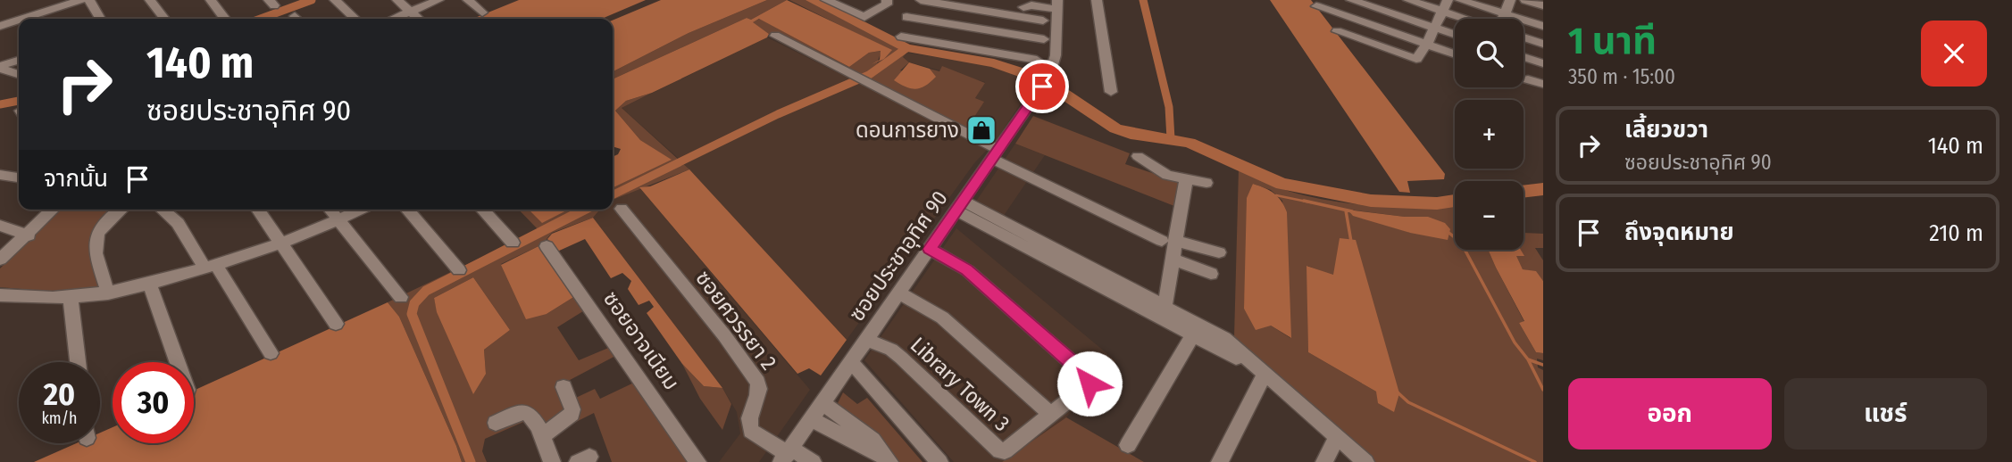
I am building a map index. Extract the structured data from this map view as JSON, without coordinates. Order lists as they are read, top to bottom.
{
  "streets": {
    "street": [
      "ซอยประชาอุทิศ 90",
      "ซอยศวรรยา 2",
      "ซอยอาจเนียม",
      "Library Town 3"
    ]
  },
  "crossings": [
    ["ซอยประชาอุทิศ 90", "ซอยศวรรยา 2"],
    ["ซอยประชาอุทิศ 90", "Library Town 3"]
  ],
  "places": {
    "shop": ["ดอนการยาง"]
  },
  "page": {
    "heading": ["1 นาที", "350 m · 15:00"],
    "map_buttons": ["+", "−"],
    "turn": ["140 m", "ซอยประชาอุทิศ 90"],
    "list": [
      {
        "name": "เลี้ยวขวา",
        "note": "ซอยประชาอุทิศ 90",
        "value": "140 m"
      },
      {
        "name": "ถึงจุดหมาย",
        "value": "210 m"
      }
    ],
    "then": "จากนั้น",
    "speed": "20 km/h",
    "limit": "30",
    "buttons": ["ออก", "แชร์"]
  }
}
